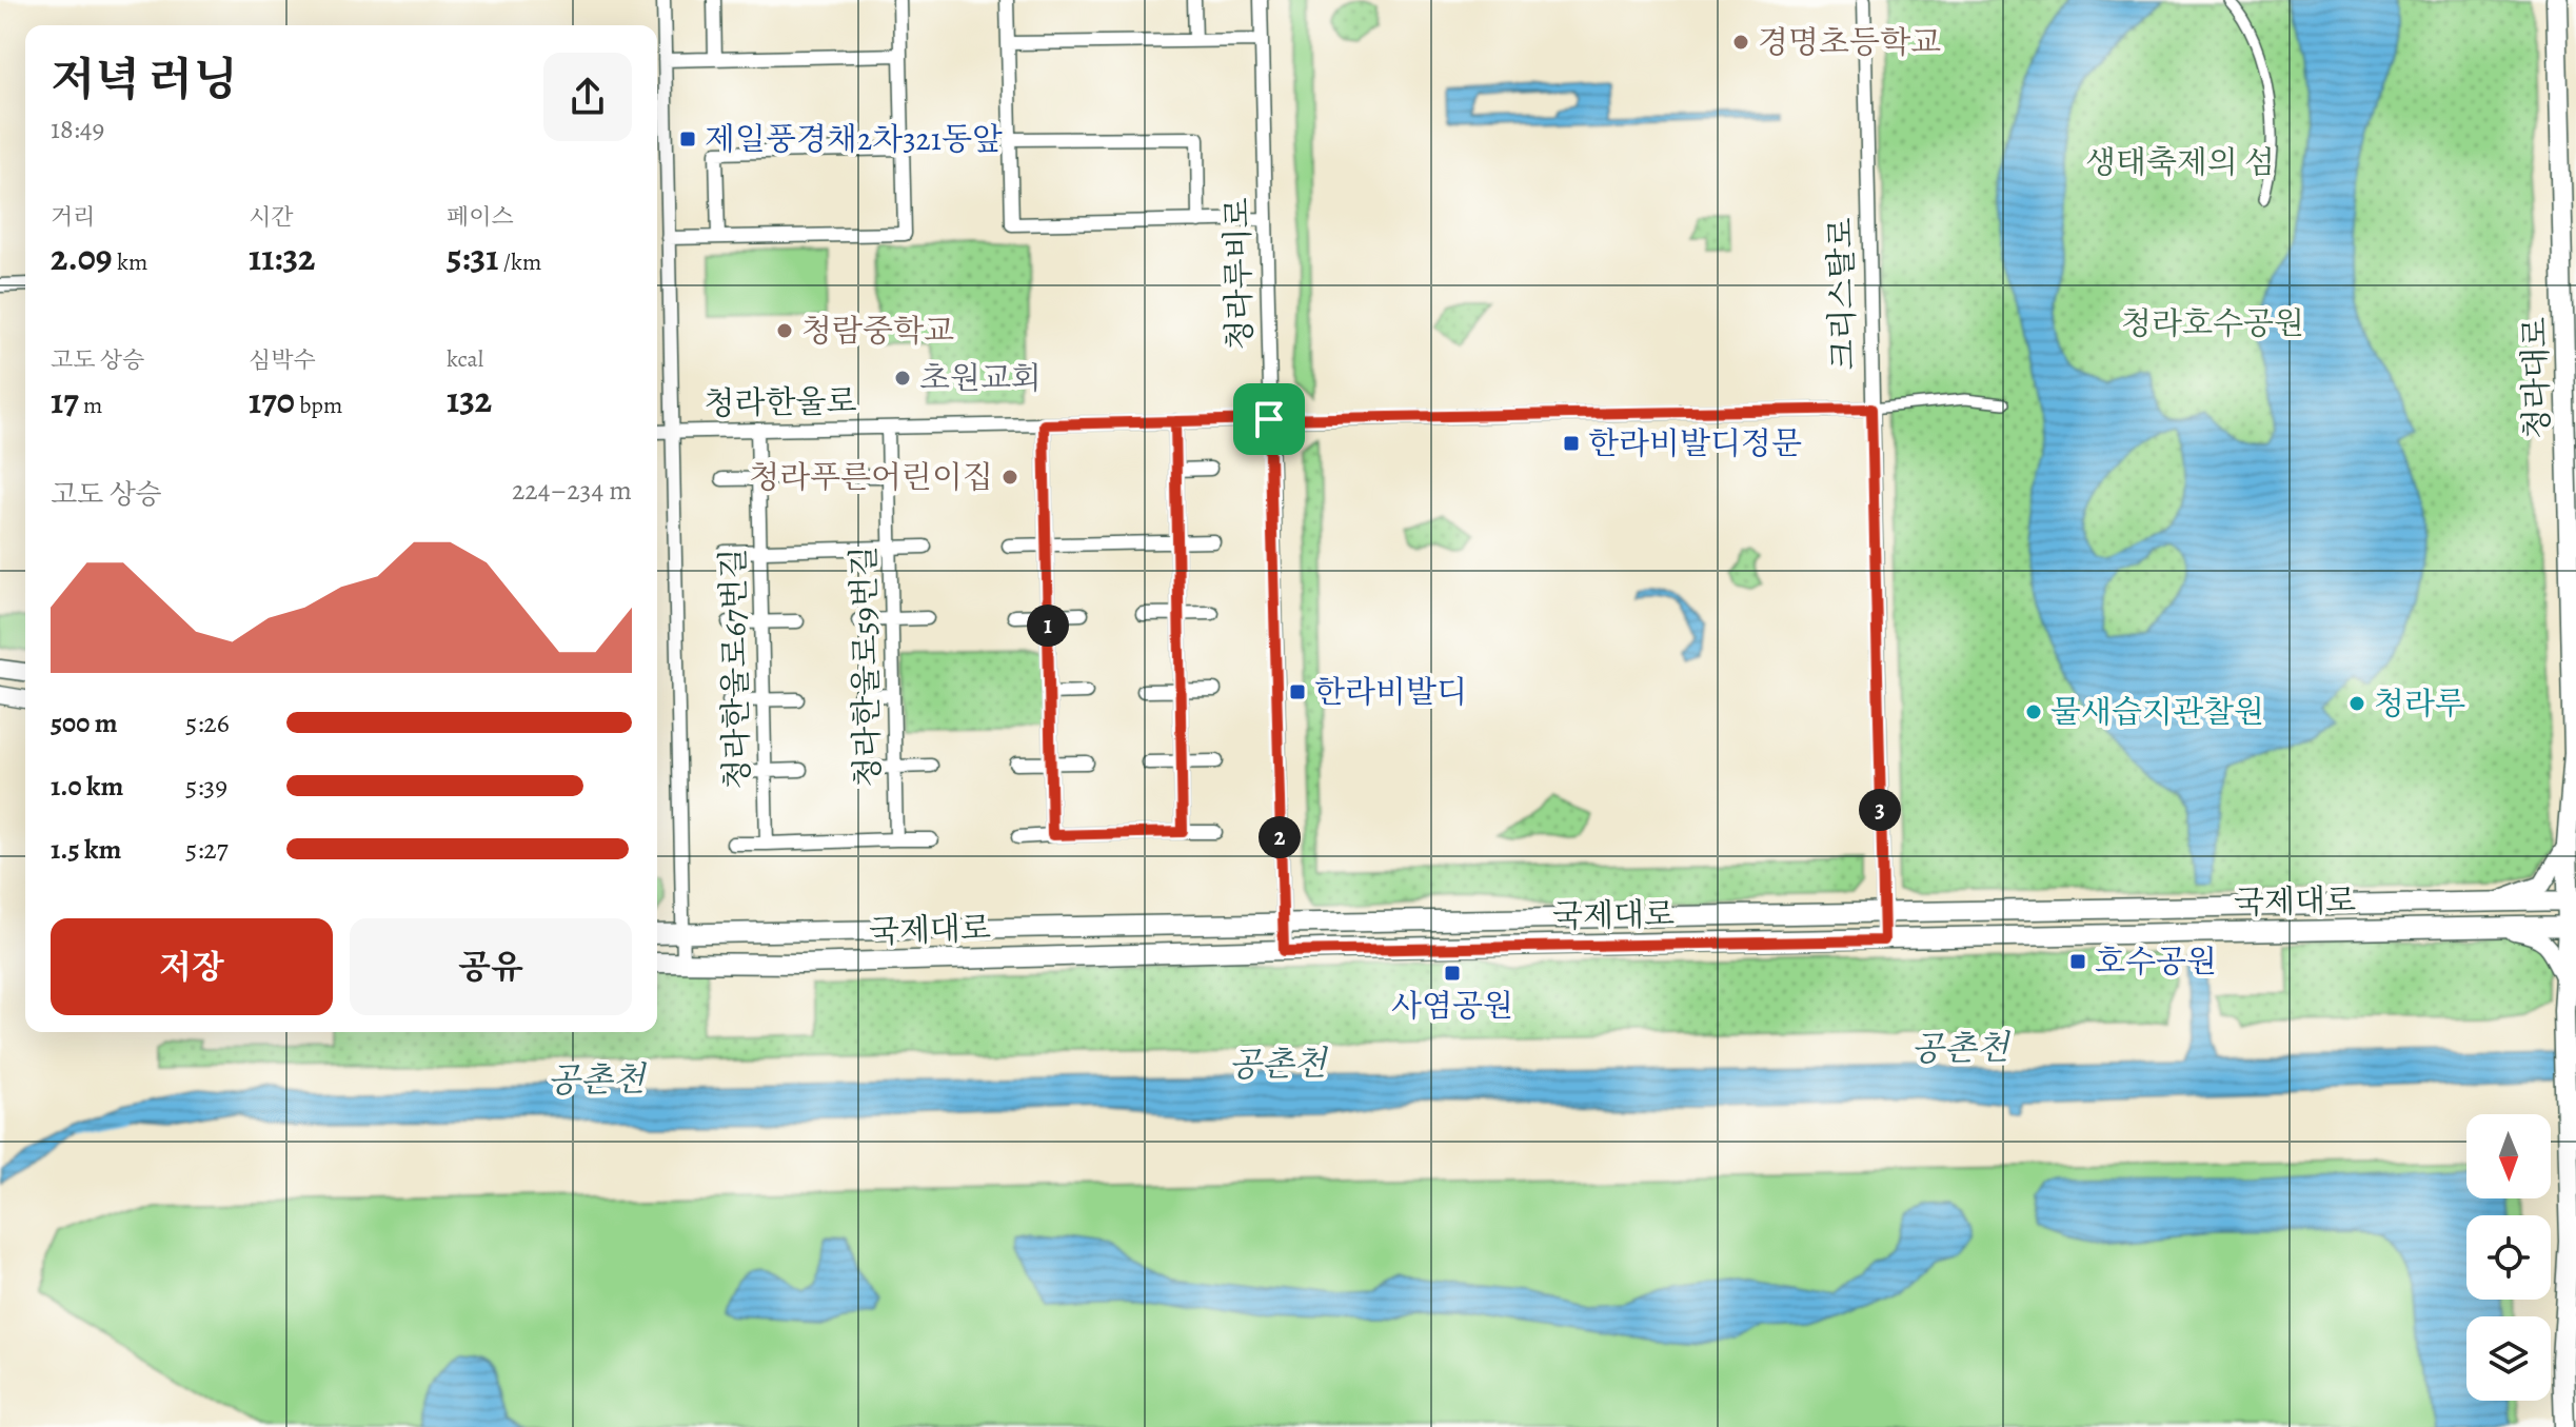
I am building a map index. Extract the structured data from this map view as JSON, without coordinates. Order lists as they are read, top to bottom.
{
  "streets": {
    "main road": ["청라대로", "국제대로"],
    "street": [
      "청라루비로",
      "크리스탈로",
      "청라한울로",
      "청라한울로59번길",
      "청라한울로67번길"
    ]
  },
  "crossings": [
    ["청라루비로", "청라한울로"],
    ["청라루비로", "국제대로"],
    ["크리스탈로", "청라한울로"],
    ["크리스탈로", "국제대로"],
    ["청라대로", "국제대로"],
    ["청라한울로", "청라한울로59번길"],
    ["청라한울로", "청라한울로67번길"]
  ],
  "water": ["공촌천"],
  "parks": ["생태축제의 섬", "청라호수공원"],
  "places": {
    "other": [
      "경명초등학교",
      "청람중학교",
      "초원교회",
      "청라푸른어린이집",
      "청라루",
      "물새습지관찰원"
    ],
    "transit": [
      "제일풍경채2차321동앞",
      "한라비발디정문",
      "한라비발디",
      "호수공원",
      "사염공원"
    ]
  },
  "north": "bottom",
  "page": {
    "heading": ["저녁 러닝", "18:49"],
    "stats": [
      ["거리", "2.09 km"],
      ["시간", "11:32"],
      ["페이스", "5:31 /km"],
      ["고도 상승", "17 m"],
      ["심박수", "170 bpm"],
      ["kcal", "132"]
    ],
    "chart": ["고도 상승", "224–234 m"],
    "pins": ["1", "3", "2"],
    "list": [
      {
        "name": "500 m",
        "note": "5:26"
      },
      {
        "name": "1.0 km",
        "note": "5:39"
      },
      {
        "name": "1.5 km",
        "note": "5:27"
      }
    ],
    "buttons": ["저장", "공유"]
  }
}
